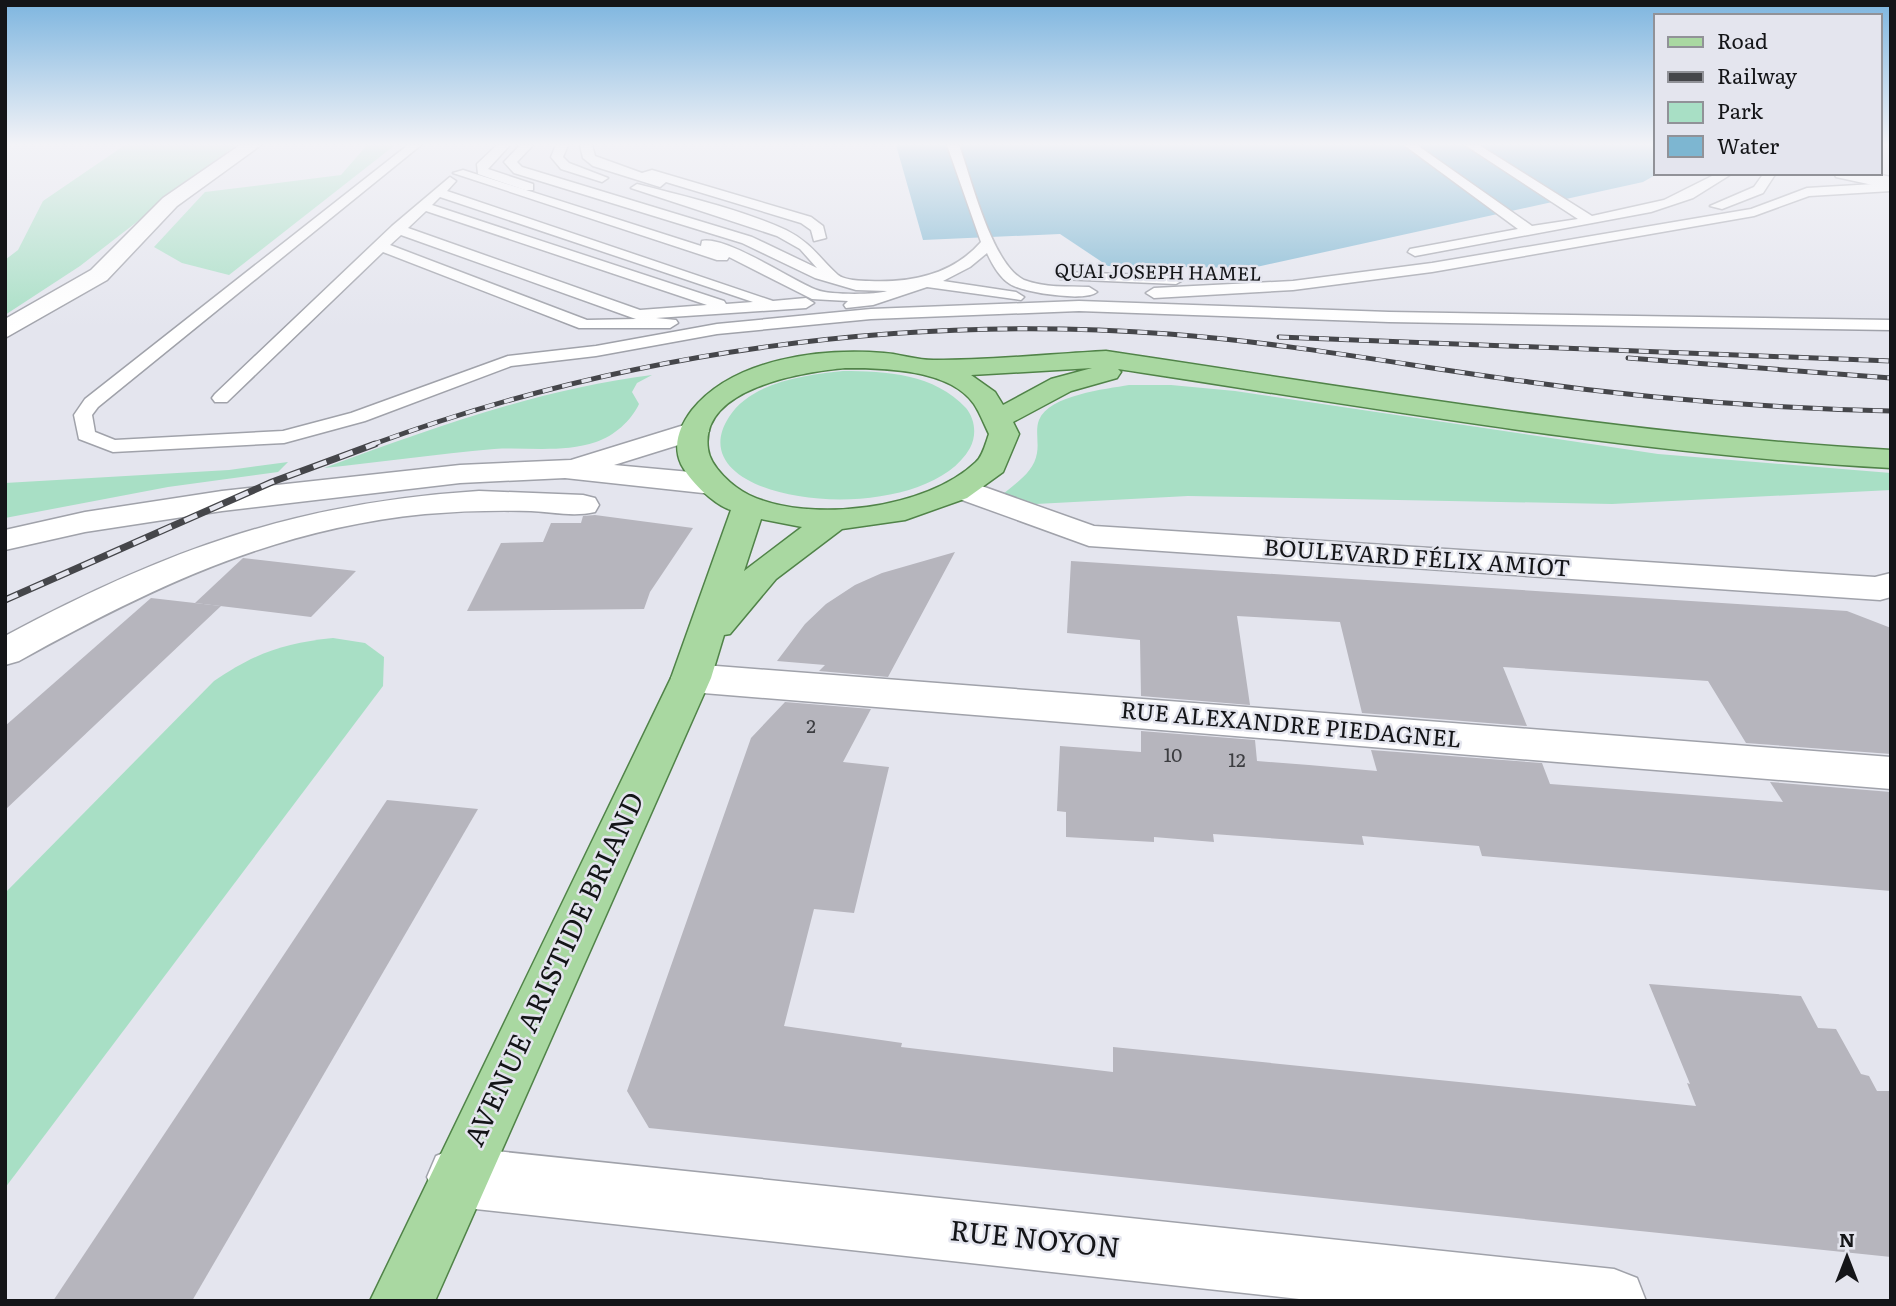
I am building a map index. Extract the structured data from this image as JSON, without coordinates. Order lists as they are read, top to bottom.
{
  "streets": {
    "main road": ["AVENUE ARISTIDE BRIAND"],
    "street": ["BOULEVARD FÉLIX AMIOT", "RUE ALEXANDRE PIEDAGNEL", "RUE NOYON"],
    "lane": ["QUAI JOSEPH HAMEL"]
  },
  "crossings": [
    ["RUE ALEXANDRE PIEDAGNEL", "AVENUE ARISTIDE BRIAND"],
    ["AVENUE ARISTIDE BRIAND", "RUE NOYON"]
  ],
  "house_numbers": ["2", "10", "12"],
  "legend": [
    "Road",
    "Railway",
    "Park",
    "Water"
  ],
  "north": "top"
}
